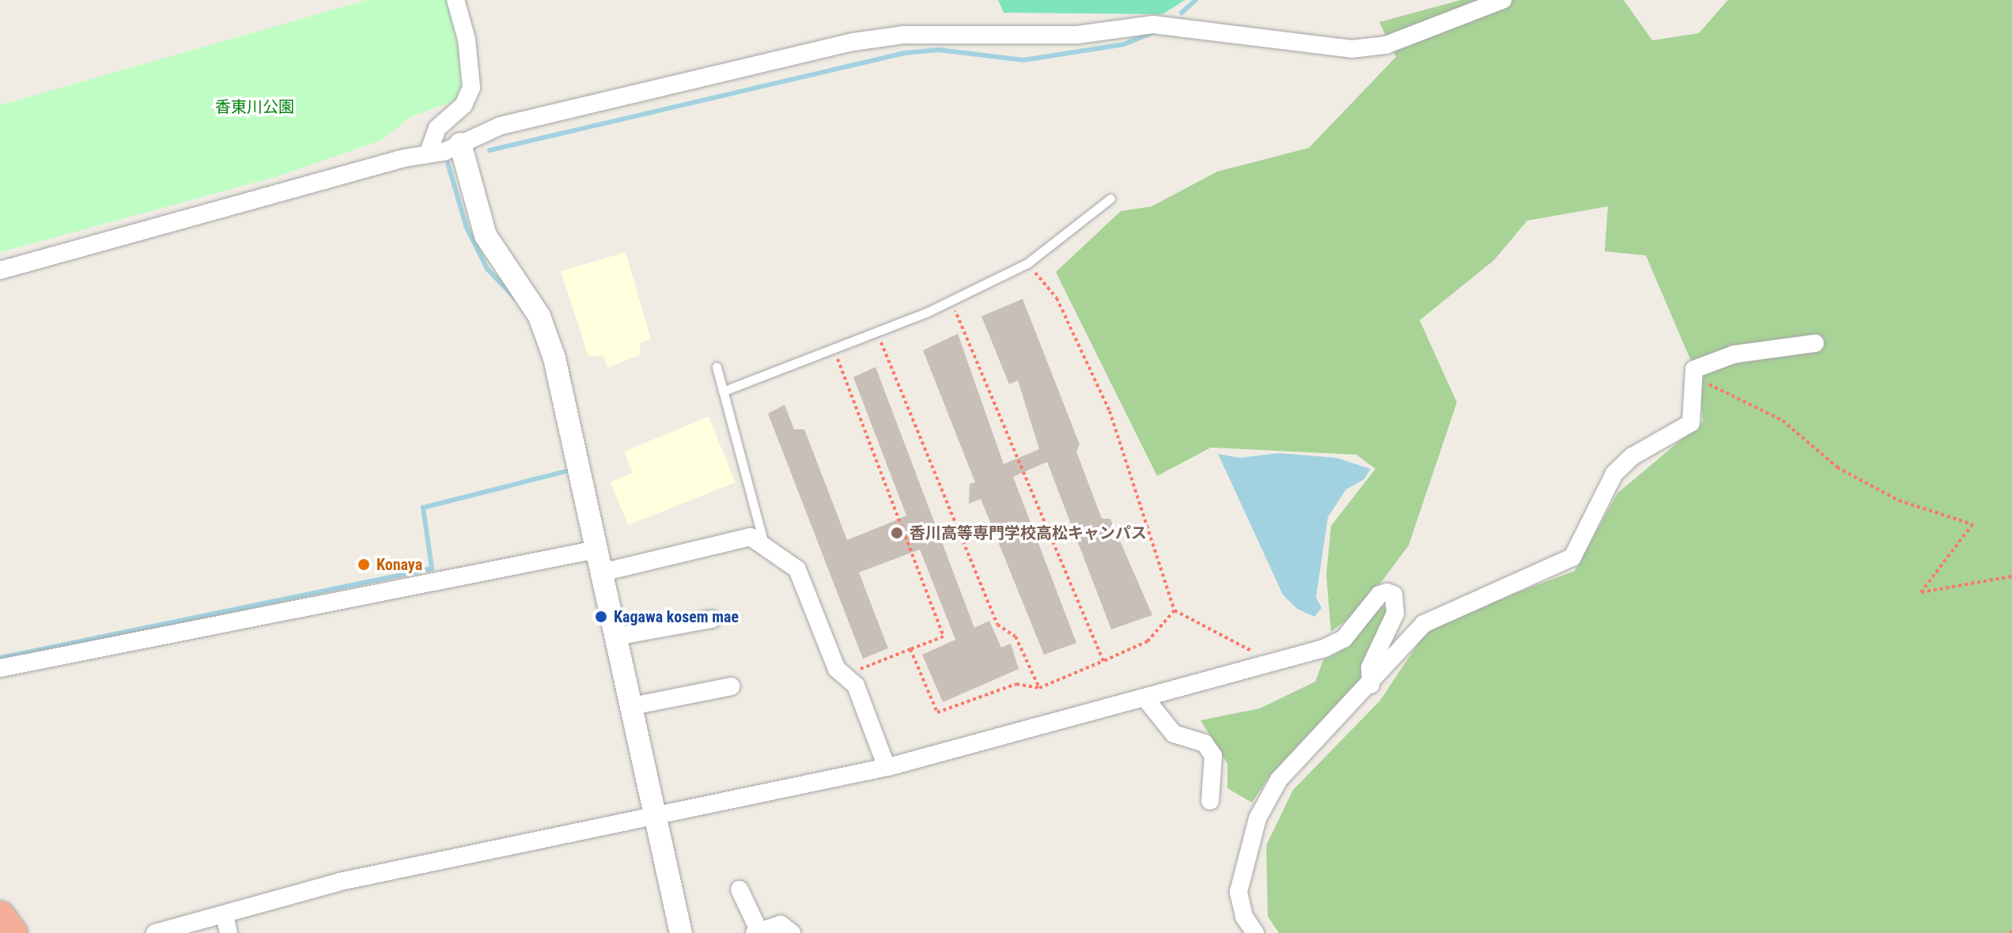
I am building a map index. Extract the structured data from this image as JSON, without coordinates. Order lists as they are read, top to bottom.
{
  "parks": ["香東川公園"],
  "places": ["香川高等専門学校高松キャンパス", "Konaya", "Kagawa kosem mae"]
}
